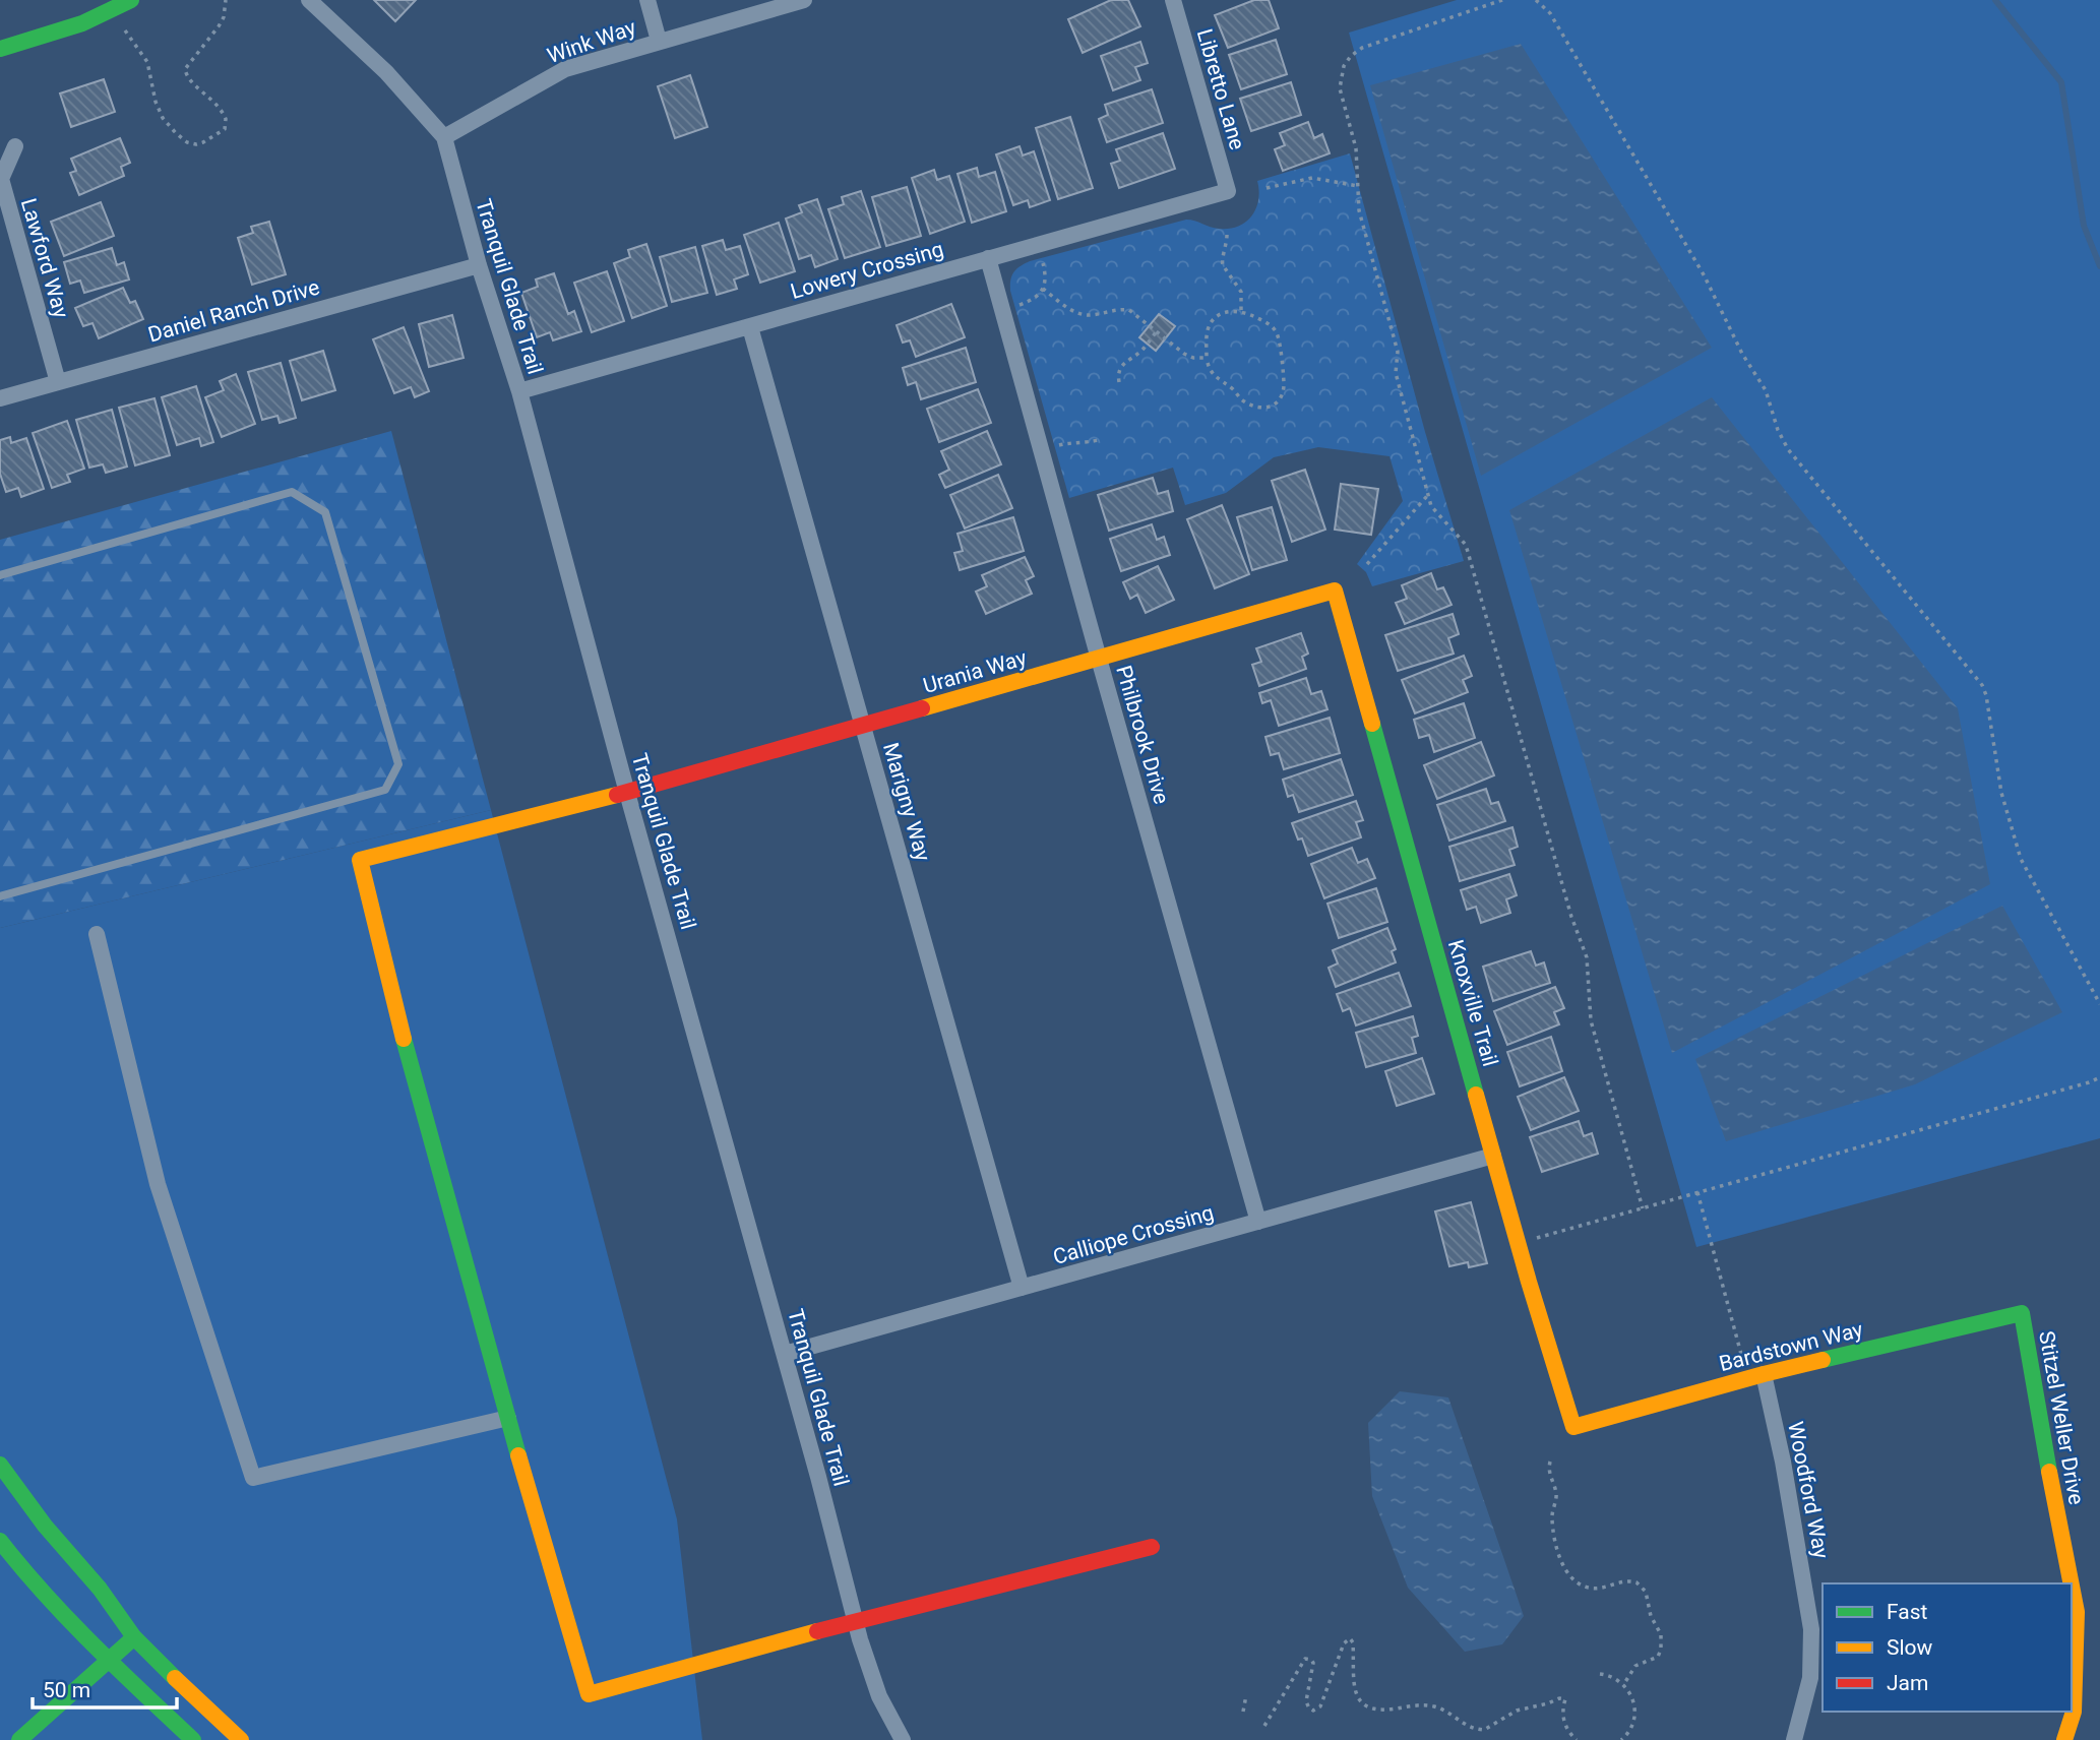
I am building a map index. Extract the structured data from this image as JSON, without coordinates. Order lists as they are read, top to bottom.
{
  "streets": {
    "street": [
      "Wink Way",
      "Libretto Lane",
      "Lawford Way",
      "Lowery Crossing",
      "Tranquil Glade Trail",
      "Daniel Ranch Drive",
      "Urania Way",
      "Philbrook Drive",
      "Marigny Way",
      "Knoxville Trail",
      "Calliope Crossing",
      "Bardstown Way",
      "Stitzel Weller Drive",
      "Woodford Way"
    ]
  },
  "crossings": [
    ["Wink Way", "Tranquil Glade Trail"],
    ["Libretto Lane", "Lowery Crossing"],
    ["Lawford Way", "Daniel Ranch Drive"],
    ["Lowery Crossing", "Tranquil Glade Trail"],
    ["Lowery Crossing", "Philbrook Drive"],
    ["Lowery Crossing", "Marigny Way"],
    ["Tranquil Glade Trail", "Daniel Ranch Drive"],
    ["Tranquil Glade Trail", "Urania Way"],
    ["Tranquil Glade Trail", "Calliope Crossing"],
    ["Urania Way", "Philbrook Drive"],
    ["Urania Way", "Marigny Way"],
    ["Urania Way", "Knoxville Trail"],
    ["Philbrook Drive", "Calliope Crossing"],
    ["Marigny Way", "Calliope Crossing"],
    ["Knoxville Trail", "Calliope Crossing"],
    ["Knoxville Trail", "Bardstown Way"],
    ["Bardstown Way", "Stitzel Weller Drive"],
    ["Bardstown Way", "Woodford Way"]
  ],
  "legend": ["Fast", "Slow", "Jam"],
  "scale_bar": "50 m"
}
